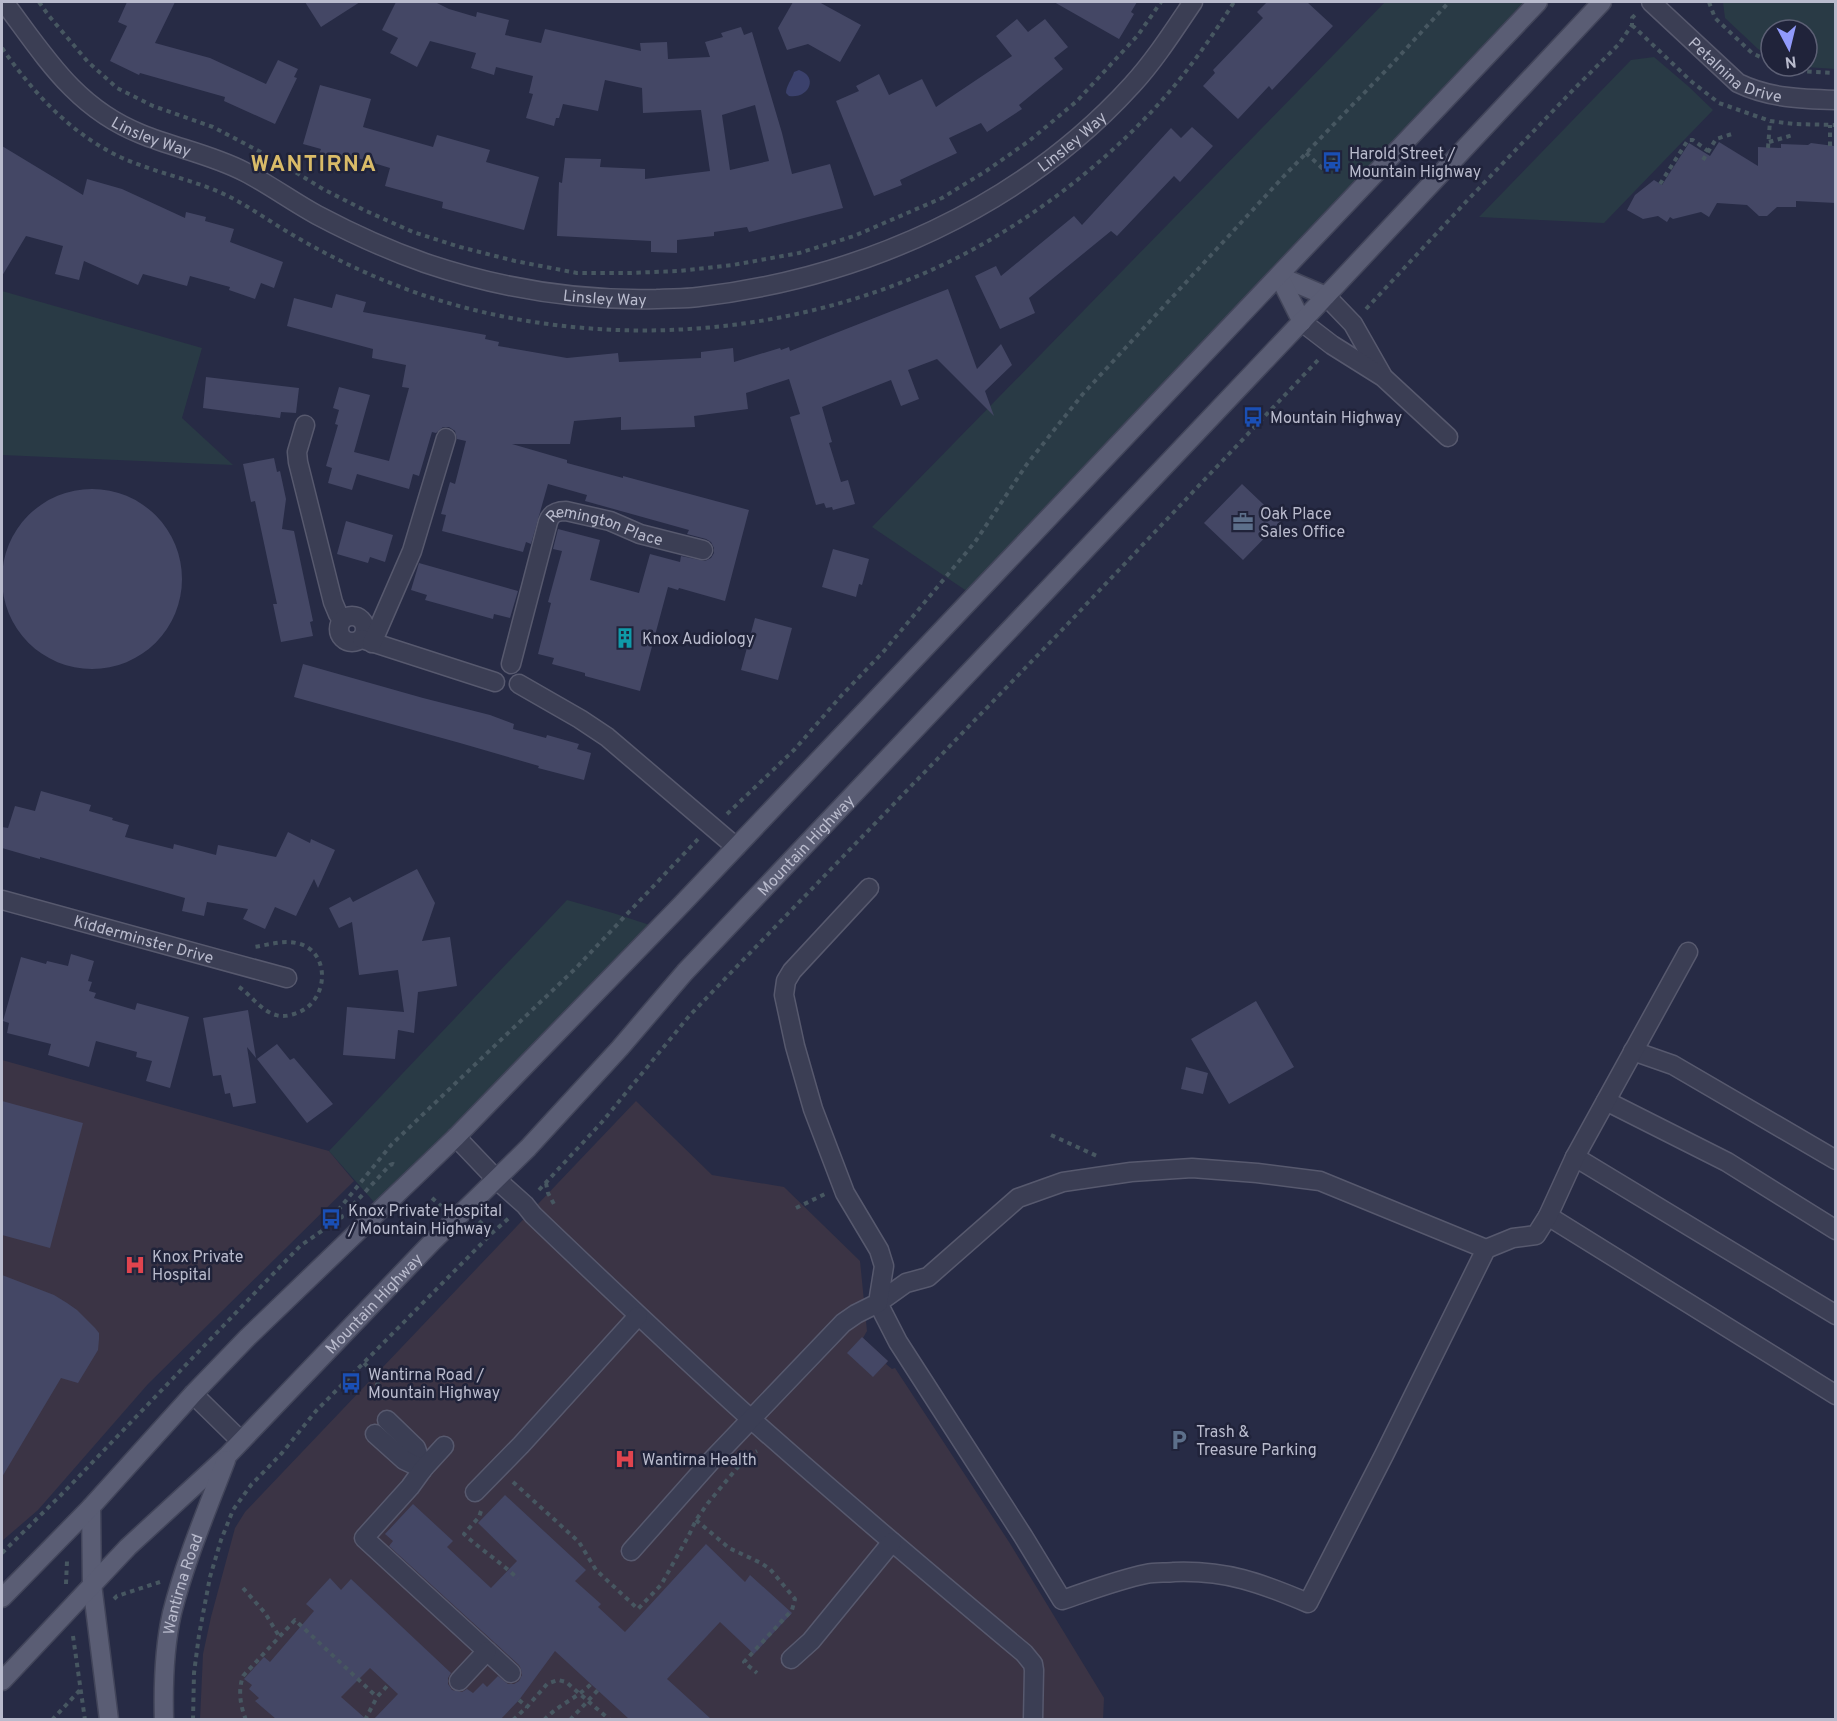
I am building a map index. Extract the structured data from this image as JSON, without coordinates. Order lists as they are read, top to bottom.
{
  "streets": {
    "main road": ["Mountain Highway", "Wantirna Road"],
    "street": [
      "Petalnina Drive",
      "Linsley Way",
      "Remington Place",
      "Kidderminster Drive"
    ]
  },
  "crossings": [
    ["Mountain Highway", "Wantirna Road"]
  ],
  "districts": ["WANTIRNA"],
  "places": {
    "bus stop": [
      "Harold Street / Mountain Highway",
      "Mountain Highway",
      "Knox Private Hospital / Mountain Highway",
      "Wantirna Road / Mountain Highway"
    ],
    "office": ["Oak Place Sales Office"],
    "building": ["Knox Audiology"],
    "hospital": ["Knox Private Hospital", "Wantirna Health"],
    "parking": ["Trash & Treasure Parking"]
  },
  "north": "bottom"
}
